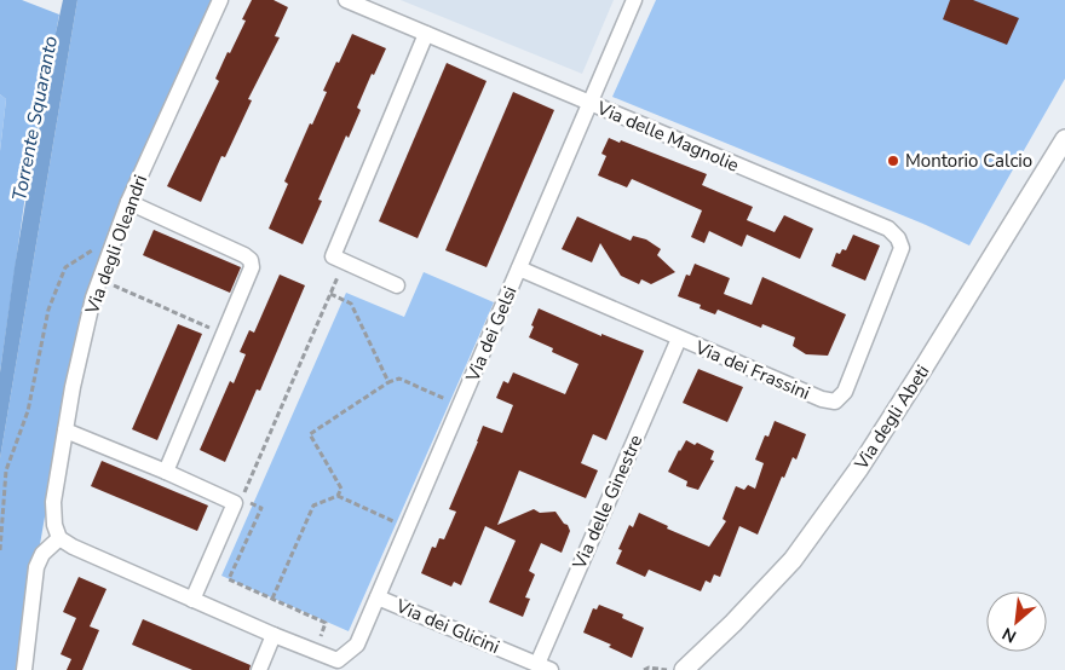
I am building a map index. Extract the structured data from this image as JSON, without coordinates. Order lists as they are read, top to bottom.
{
  "streets": {
    "street": [
      "Via delle Magnolie",
      "Via degli Oleandri",
      "Via dei Gelsi",
      "Via dei Frassini",
      "Via degli Abeti",
      "Via delle Ginestre",
      "Via dei Glicini"
    ]
  },
  "crossings": [
    ["Via delle Magnolie", "Via dei Gelsi"],
    ["Via delle Magnolie", "Via dei Frassini"],
    ["Via dei Gelsi", "Via dei Frassini"],
    ["Via dei Gelsi", "Via dei Glicini"],
    ["Via dei Frassini", "Via delle Ginestre"],
    ["Via delle Ginestre", "Via dei Glicini"]
  ],
  "water": ["Torrente Squaranto"],
  "places": ["Montorio Calcio"],
  "north": "bottom left"
}
